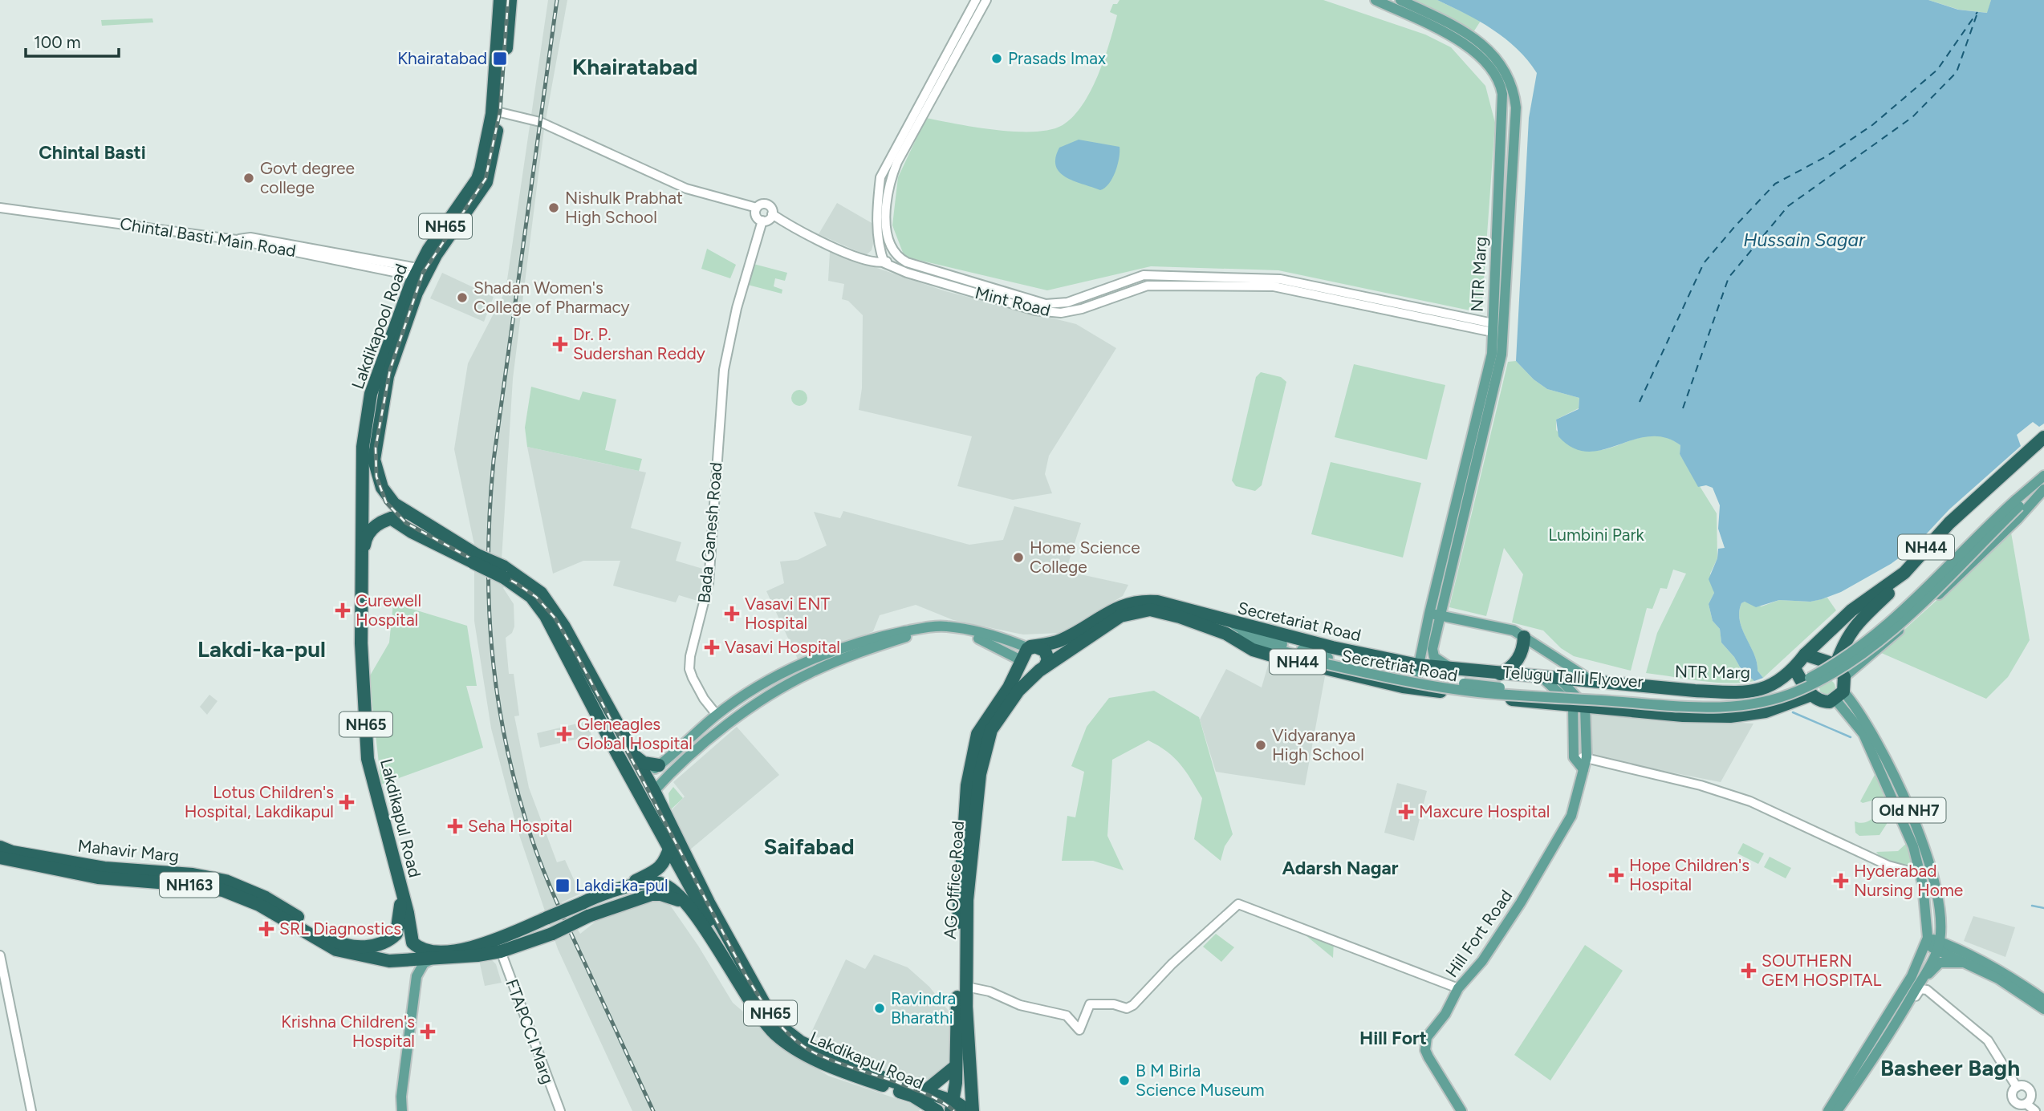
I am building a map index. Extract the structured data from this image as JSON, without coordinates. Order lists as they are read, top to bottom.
{
  "streets": {
    "highway": [
      "NH65",
      "NTR Marg",
      "Lakdikapool Road",
      "NH44",
      "Secretariat Road",
      "Secretriat Road",
      "Lakdikapul Road",
      "Mahavir Marg",
      "AG Office Road",
      "NH163"
    ],
    "main road": ["Telugu Talli Flyover", "Old NH7", "Hill Fort Road"],
    "street": [
      "Chintal Basti Main Road",
      "Mint Road",
      "Bada Ganesh Road",
      "FTAPCCI Marg"
    ]
  },
  "crossings": [
    ["NH65", "Lakdikapul Road"],
    ["NH65", "AG Office Road"],
    ["Chintal Basti Main Road", "Lakdikapool Road"],
    ["NTR Marg", "Mint Road"],
    ["NTR Marg", "NH44"],
    ["NTR Marg", "Secretariat Road"],
    ["NTR Marg", "Secretriat Road"],
    ["Mint Road", "Bada Ganesh Road"],
    ["Lakdikapool Road", "Lakdikapul Road"],
    ["NH44", "Secretariat Road"],
    ["NH44", "Secretriat Road"],
    ["NH44", "AG Office Road"],
    ["NH44", "Hill Fort Road"],
    ["Secretariat Road", "Secretriat Road"],
    ["Secretariat Road", "Telugu Talli Flyover"],
    ["Secretriat Road", "Telugu Talli Flyover"],
    ["Secretriat Road", "AG Office Road"],
    ["Secretriat Road", "Hill Fort Road"],
    ["Lakdikapul Road", "Mahavir Marg"],
    ["Lakdikapul Road", "AG Office Road"],
    ["Lakdikapul Road", "NH163"],
    ["Lakdikapul Road", "FTAPCCI Marg"],
    ["Mahavir Marg", "NH163"]
  ],
  "districts": [
    "Khairatabad",
    "Chintal Basti",
    "Lakdi-ka-pul",
    "Saifabad",
    "Adarsh Nagar",
    "Hill Fort",
    "Basheer Bagh"
  ],
  "water": ["Hussain Sagar"],
  "parks": ["Lumbini Park"],
  "places": {
    "transit": ["Khairatabad", "Lakdi-ka-pul"],
    "other": [
      "Prasads Imax",
      "Govt degree college",
      "Nishulk Prabhat High School",
      "Shadan Women's College of Pharmacy",
      "Home Science College",
      "Vidyaranya High School",
      "Ravindra Bharathi",
      "B M Birla Science Museum"
    ],
    "health": [
      "Dr. P. Sudershan Reddy",
      "Curewell Hospital",
      "Vasavi ENT Hospital",
      "Vasavi Hospital",
      "Gleneagles Global Hospital",
      "Lotus Children's Hospital, Lakdikapul",
      "Maxcure Hospital",
      "Seha Hospital",
      "Hope Children's Hospital",
      "Hyderabad Nursing Home",
      "SRL Diagnostics",
      "SOUTHERN GEM HOSPITAL",
      "Krishna Children's Hospital"
    ]
  },
  "scale_bar": "100 m"
}
